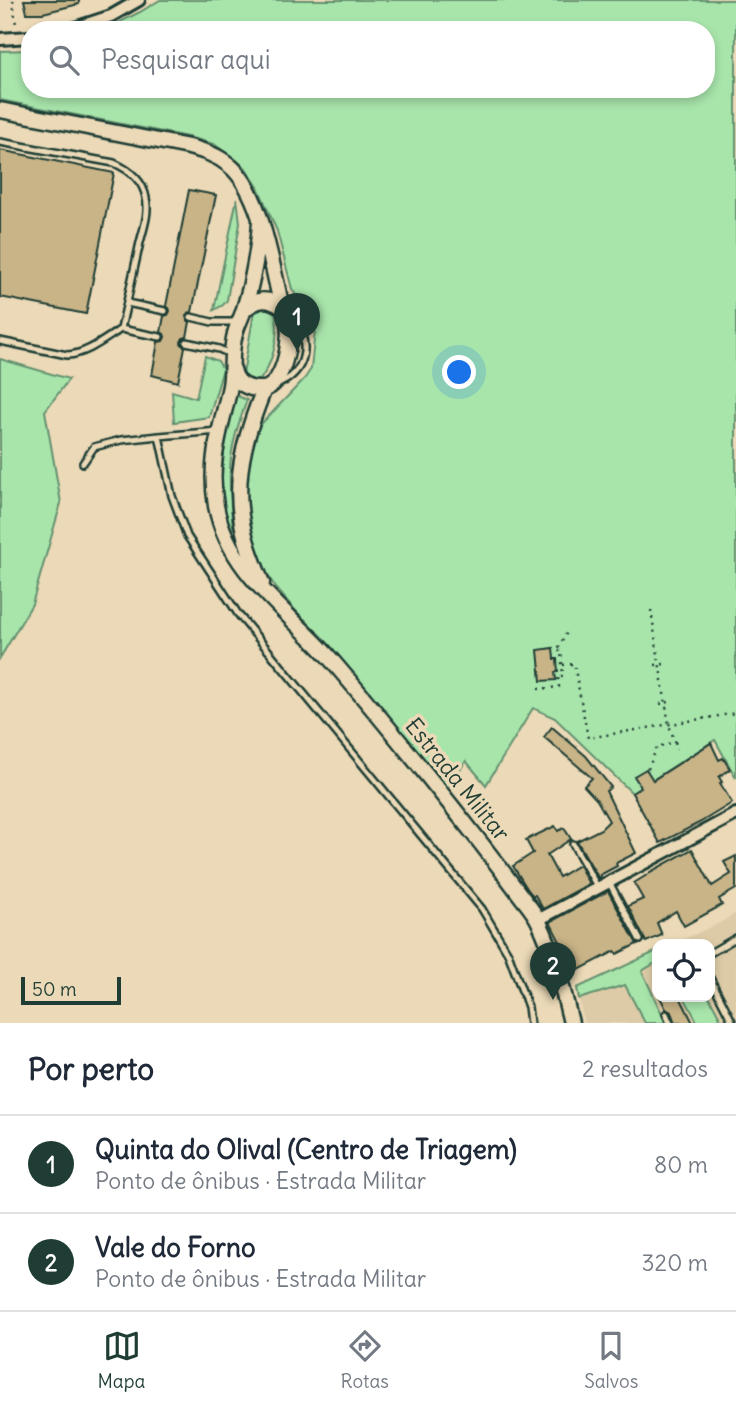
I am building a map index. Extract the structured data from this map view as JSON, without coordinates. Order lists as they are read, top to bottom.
{
  "streets": {
    "street": ["Estrada Militar"]
  },
  "scale_bar": "50 m",
  "page": {
    "search": "Pesquisar aqui",
    "pins": ["1", "2"],
    "scale": "50 m",
    "heading": ["Por perto", "2 resultados"],
    "list": [
      {
        "mark": "1",
        "name": "Quinta do Olival (Centro de Triagem)",
        "note": "Ponto de ônibus · Estrada Militar",
        "value": "80 m"
      },
      {
        "mark": "2",
        "name": "Vale do Forno",
        "note": "Ponto de ônibus · Estrada Militar",
        "value": "320 m"
      }
    ],
    "nav": ["Mapa", "Rotas", "Salvos"]
  }
}
